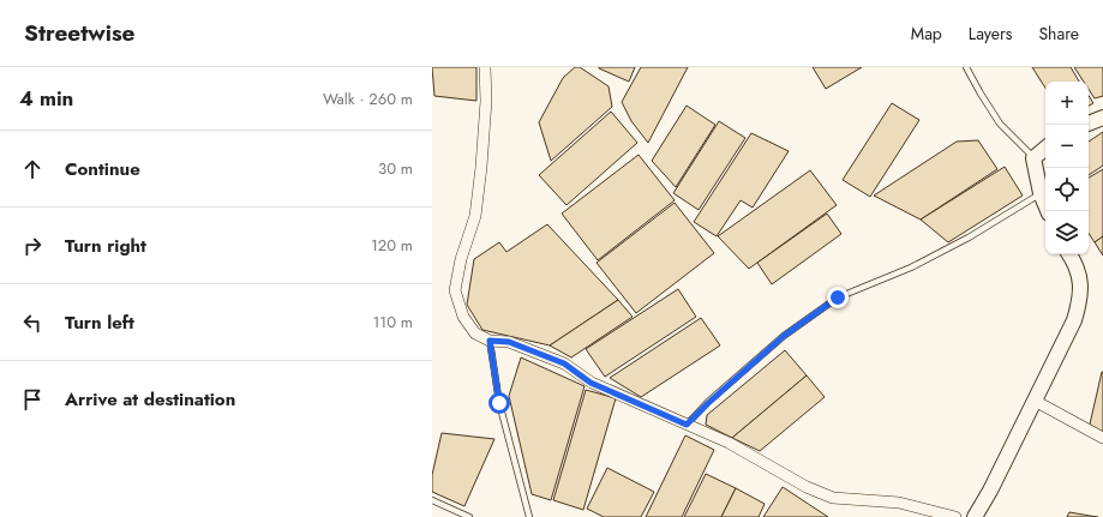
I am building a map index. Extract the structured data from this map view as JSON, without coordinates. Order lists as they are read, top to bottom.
{
  "page": {
    "header": "Streetwise",
    "nav": ["Map", "Layers", "Share"],
    "heading": ["4 min", "Walk · 260 m"],
    "map_buttons": ["+", "−"],
    "list": [
      ["Continue", "30 m"],
      ["Turn right", "120 m"],
      ["Turn left", "110 m"],
      "Arrive at destination"
    ]
  }
}
